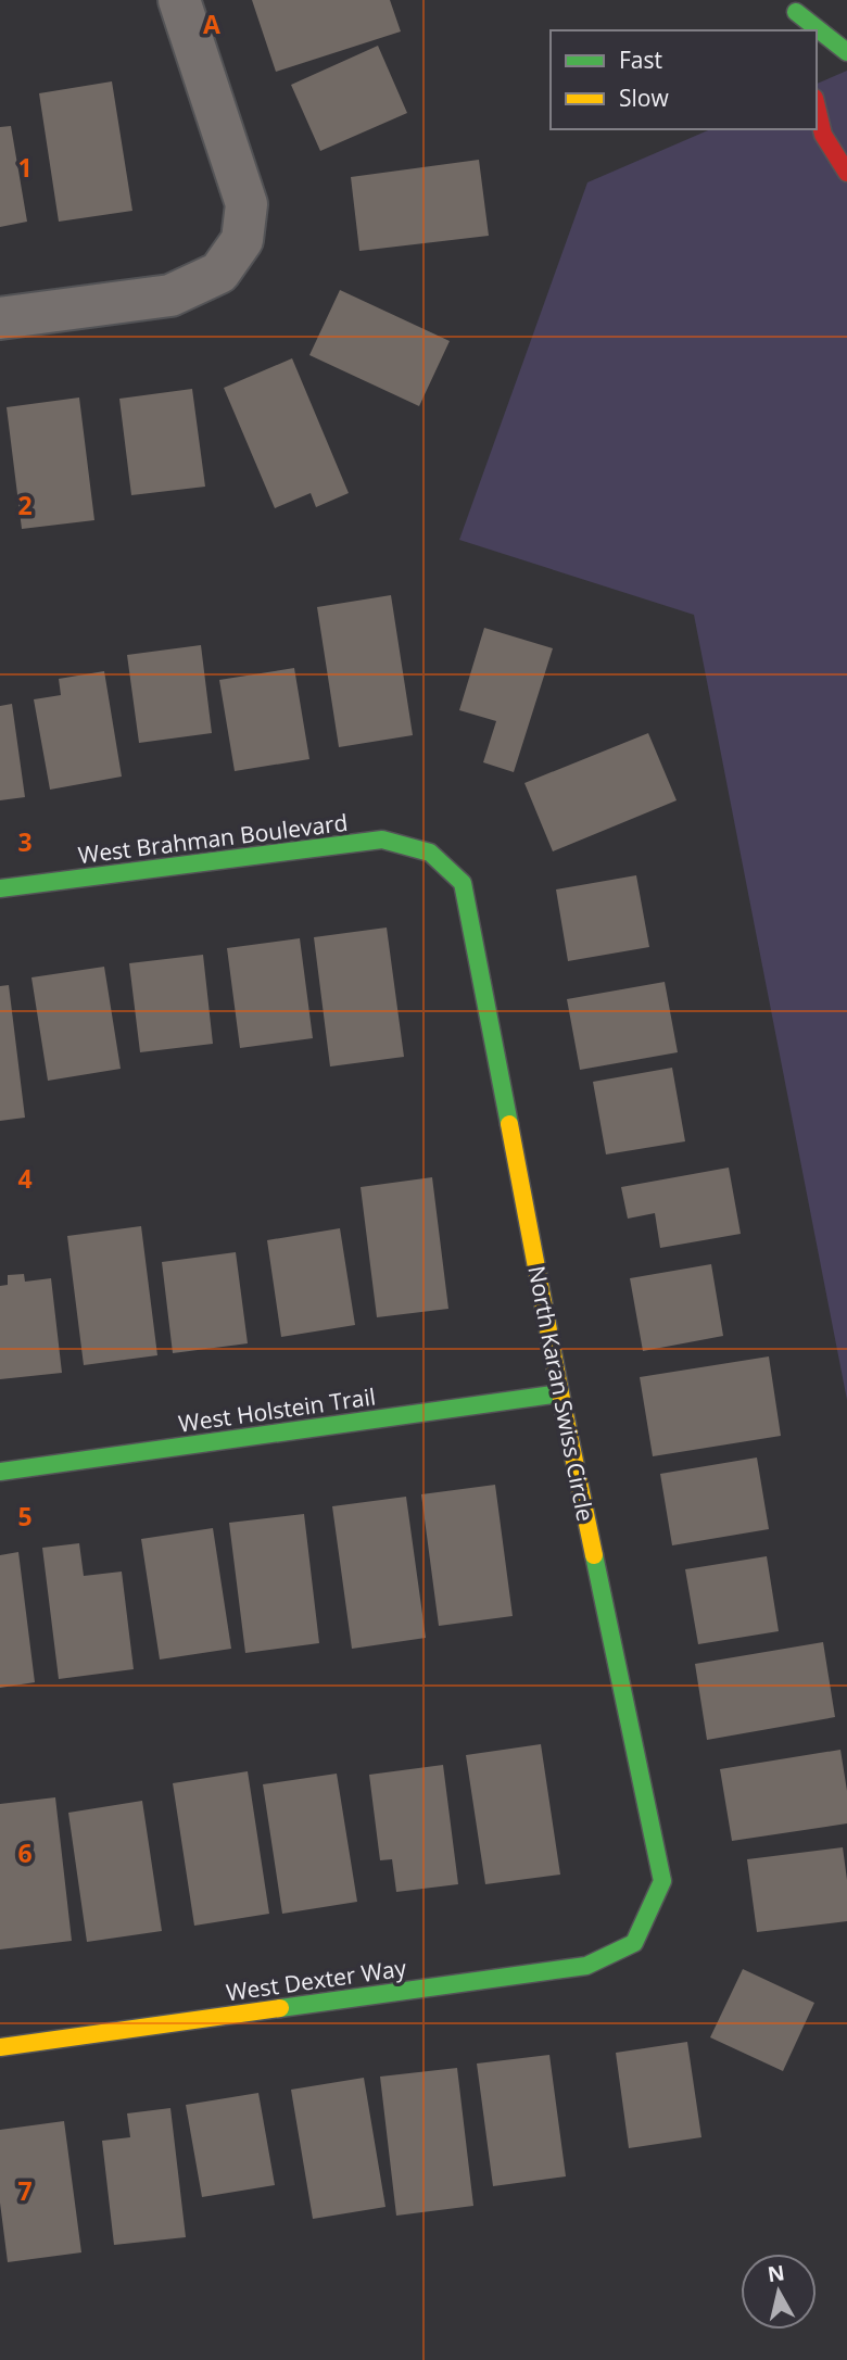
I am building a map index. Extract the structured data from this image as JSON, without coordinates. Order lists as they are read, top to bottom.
{
  "streets": {
    "street": [
      "West Brahman Boulevard",
      "North Karan Swiss Circle",
      "West Holstein Trail",
      "West Dexter Way"
    ]
  },
  "crossings": [
    ["West Brahman Boulevard", "North Karan Swiss Circle"],
    ["North Karan Swiss Circle", "West Holstein Trail"],
    ["North Karan Swiss Circle", "West Dexter Way"]
  ],
  "legend": ["Fast", "Slow"],
  "north": "top",
  "grid": {
    "columns": ["A"],
    "rows": [
      "1",
      "2",
      "3",
      "4",
      "5",
      "6",
      "7"
    ]
  }
}
